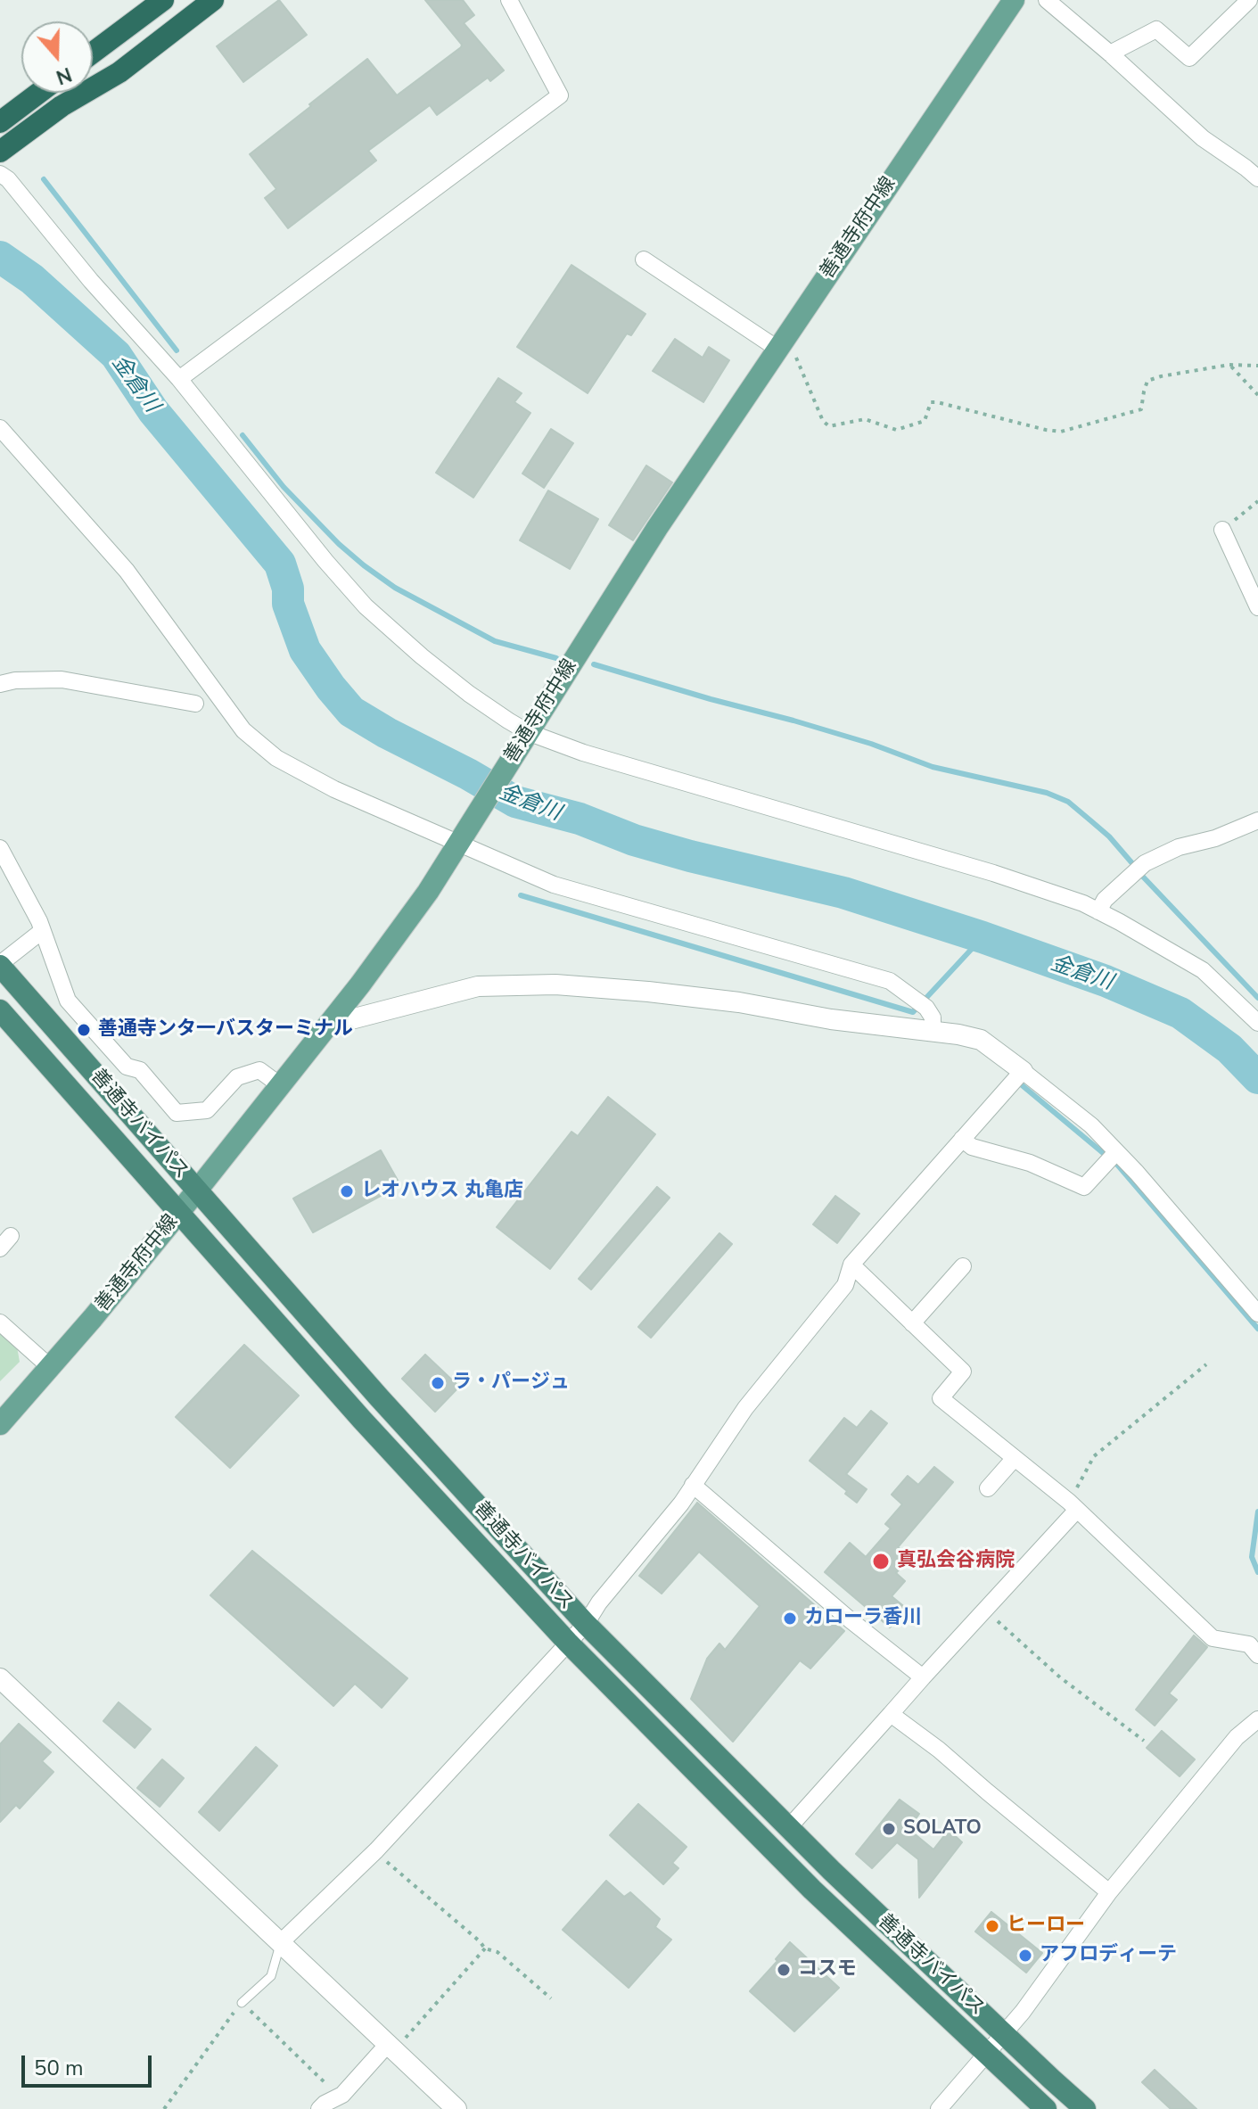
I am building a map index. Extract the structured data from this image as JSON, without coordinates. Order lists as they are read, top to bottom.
{
  "streets": {
    "highway": ["善通寺バイパス"],
    "main road": ["善通寺府中線"]
  },
  "crossings": [
    ["善通寺府中線", "善通寺バイパス"]
  ],
  "water": ["金倉川"],
  "places": [
    "善通寺ンタ一バスターミナル",
    "レオハウス 丸亀店",
    "ラ・パージュ",
    "真弘会谷病院",
    "カローラ香川",
    "SOLATO",
    "ヒーロー",
    "アフロディーテ",
    "コスモ"
  ],
  "scale_bar": "50 m",
  "north": "bottom"
}
